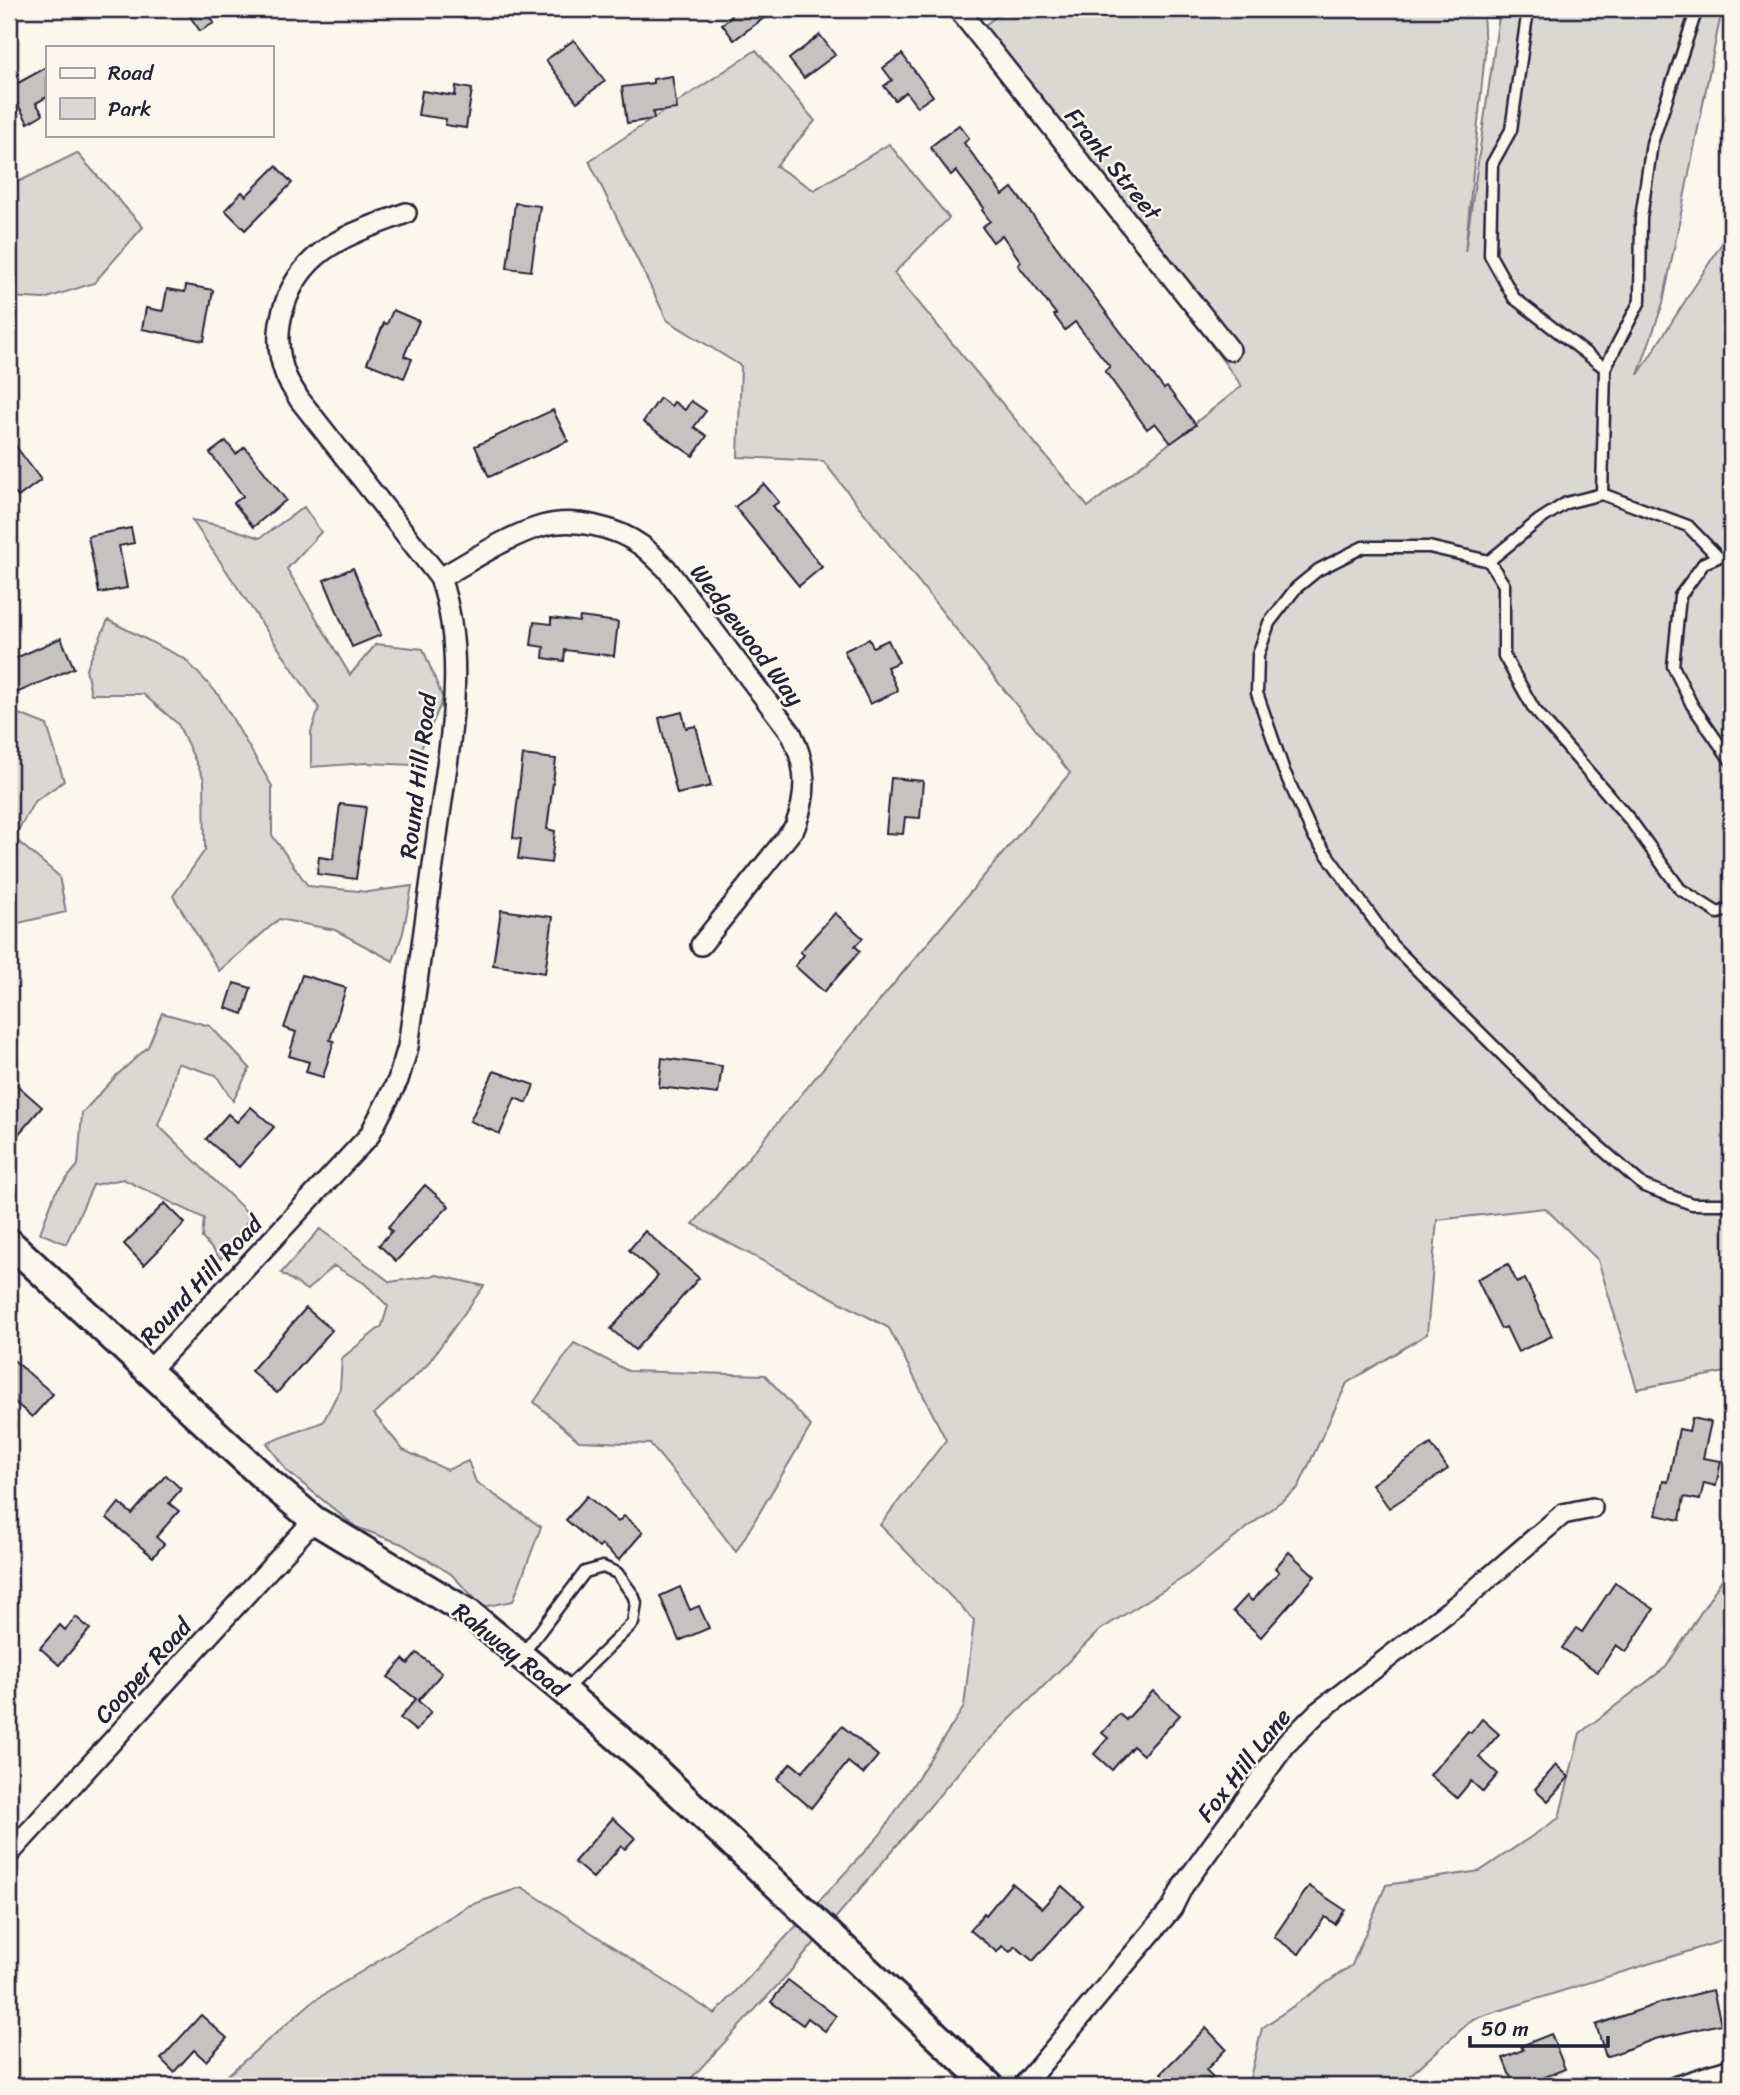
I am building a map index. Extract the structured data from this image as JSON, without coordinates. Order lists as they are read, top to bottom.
{
  "streets": {
    "street": [
      "Frank Street",
      "Wedgewood Way",
      "Round Hill Road",
      "Rahway Road",
      "Cooper Road",
      "Fox Hill Lane"
    ]
  },
  "crossings": [
    ["Wedgewood Way", "Round Hill Road"],
    ["Round Hill Road", "Rahway Road"],
    ["Rahway Road", "Cooper Road"]
  ],
  "legend": ["Road", "Park"],
  "scale_bar": "50 m"
}
